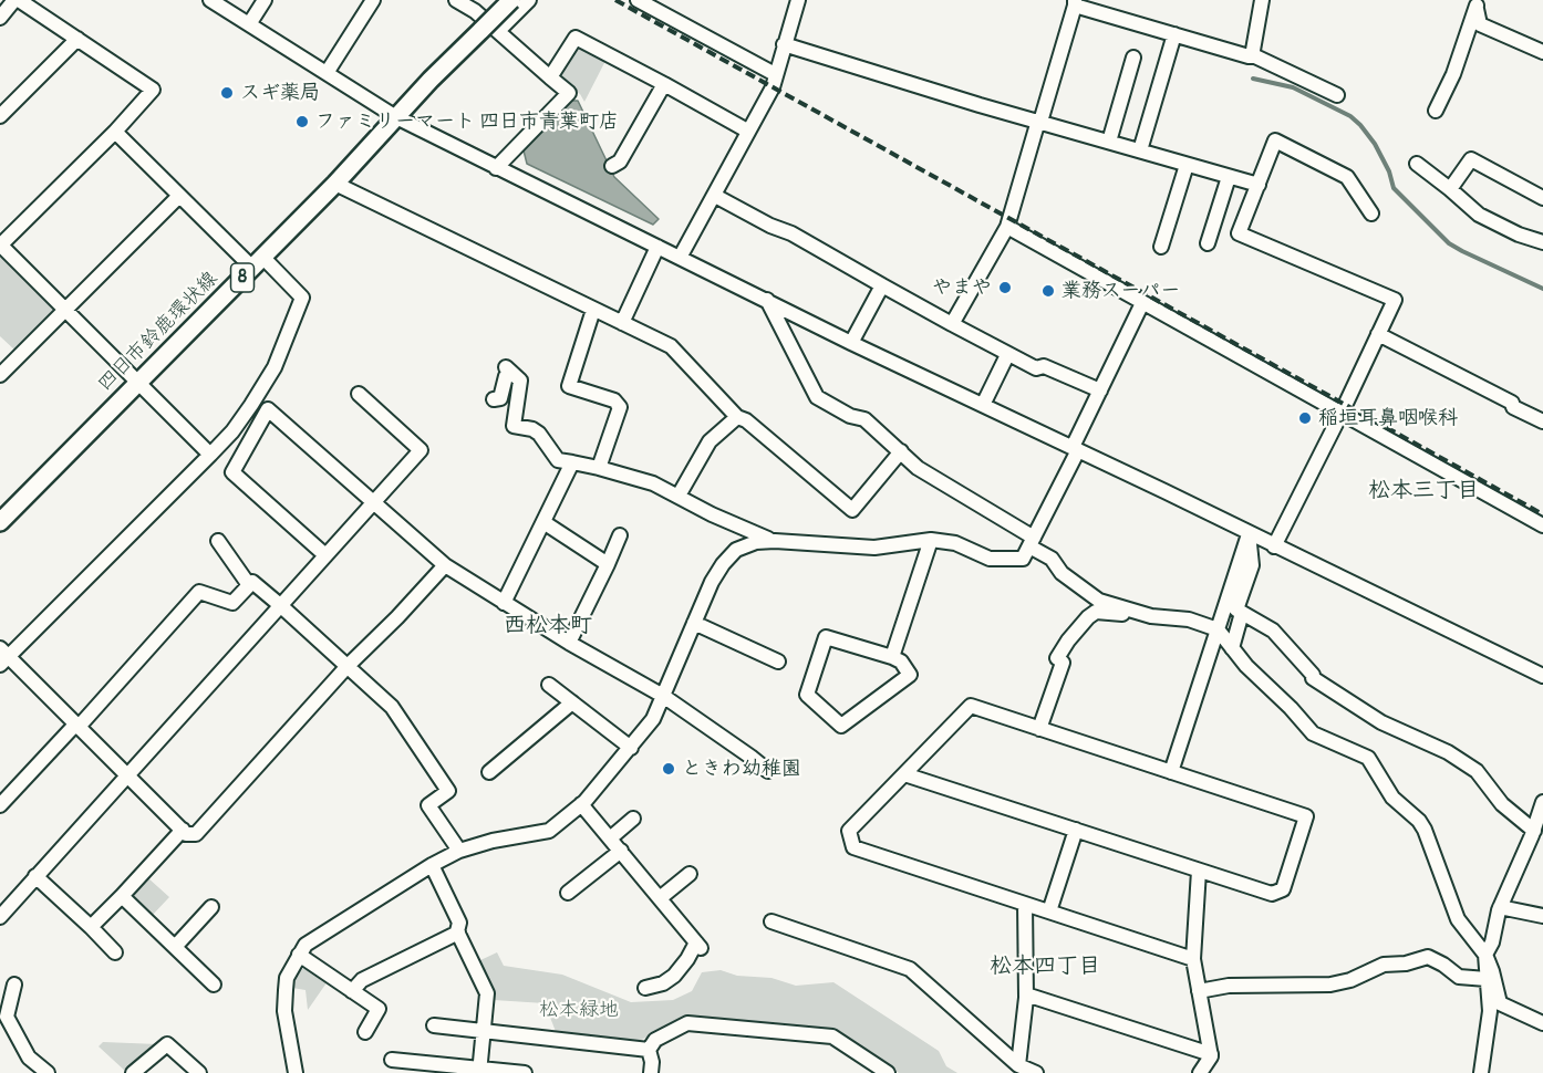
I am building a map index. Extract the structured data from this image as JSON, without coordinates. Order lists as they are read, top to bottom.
{
  "streets": {
    "main road": ["8", "四日市鈴鹿環状線"]
  },
  "districts": ["松本三丁目", "西松本町", "松本四丁目"],
  "parks": ["松本緑地"],
  "places": [
    "スギ薬局",
    "ファミリーマート 四日市青葉町店",
    "やまや",
    "業務スーパー",
    "稲垣耳鼻咽喉科",
    "ときわ幼稚園"
  ]
}
